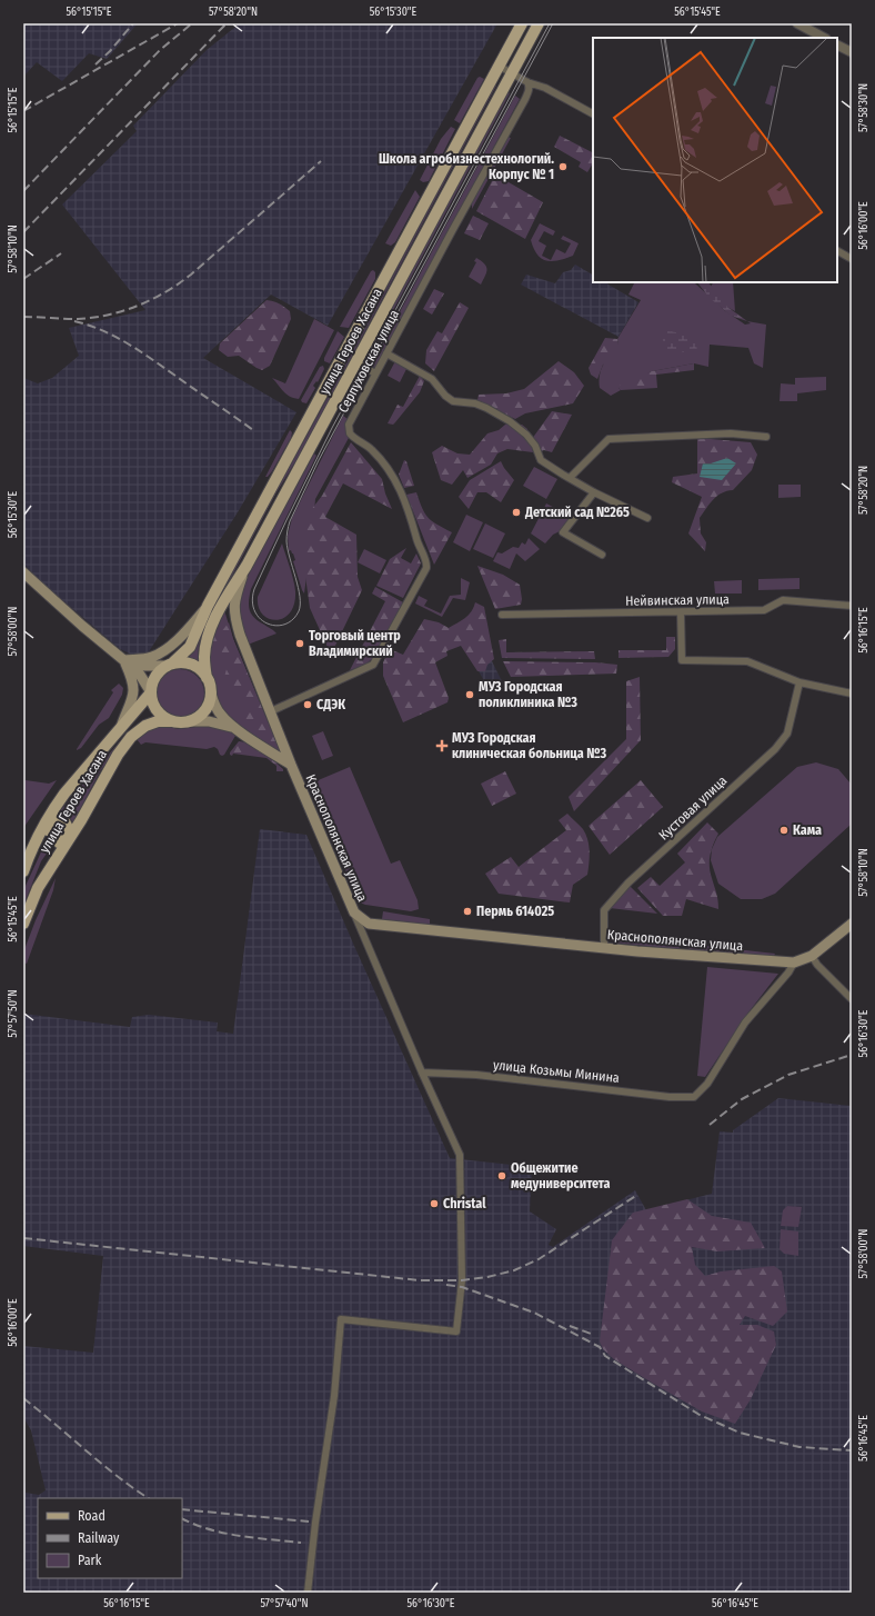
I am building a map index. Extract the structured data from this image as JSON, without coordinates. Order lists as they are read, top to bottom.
{
  "streets": {
    "main road": ["улица Героев Хасана", "Краснополянская улица"],
    "street": [
      "Серпуховская улица",
      "Нейвинская улица",
      "Кустовая улица",
      "улица Козьмы Минина"
    ]
  },
  "crossings": [
    ["улица Героев Хасана", "Краснополянская улица"],
    ["Серпуховская улица", "Краснополянская улица"],
    ["Кустовая улица", "Краснополянская улица"],
    ["Краснополянская улица", "улица Козьмы Минина"]
  ],
  "places": {
    "other": [
      "Школа агробизнестехнологий. Корпус № 1",
      "Детский сад №265",
      "Торговый центр Владимирский",
      "МУЗ Городская поликлиника №3",
      "СДЭК",
      "Кама",
      "Пермь 614025",
      "Общежитие медуниверситета",
      "Christal"
    ],
    "health": ["МУЗ Городская клиническая больница №3"]
  },
  "legend": ["Road", "Railway", "Park"],
  "coordinates": [
    "56°15'15\"E",
    "57°58'20\"N",
    "56°15'30\"E",
    "56°15'45\"E",
    "57°58'30\"N",
    "56°16'00\"E",
    "57°58'10\"N",
    "56°16'15\"E",
    "57°58'00\"N",
    "57°57'50\"N",
    "56°16'30\"E",
    "56°16'45\"E",
    "57°57'40\"N"
  ]
}
